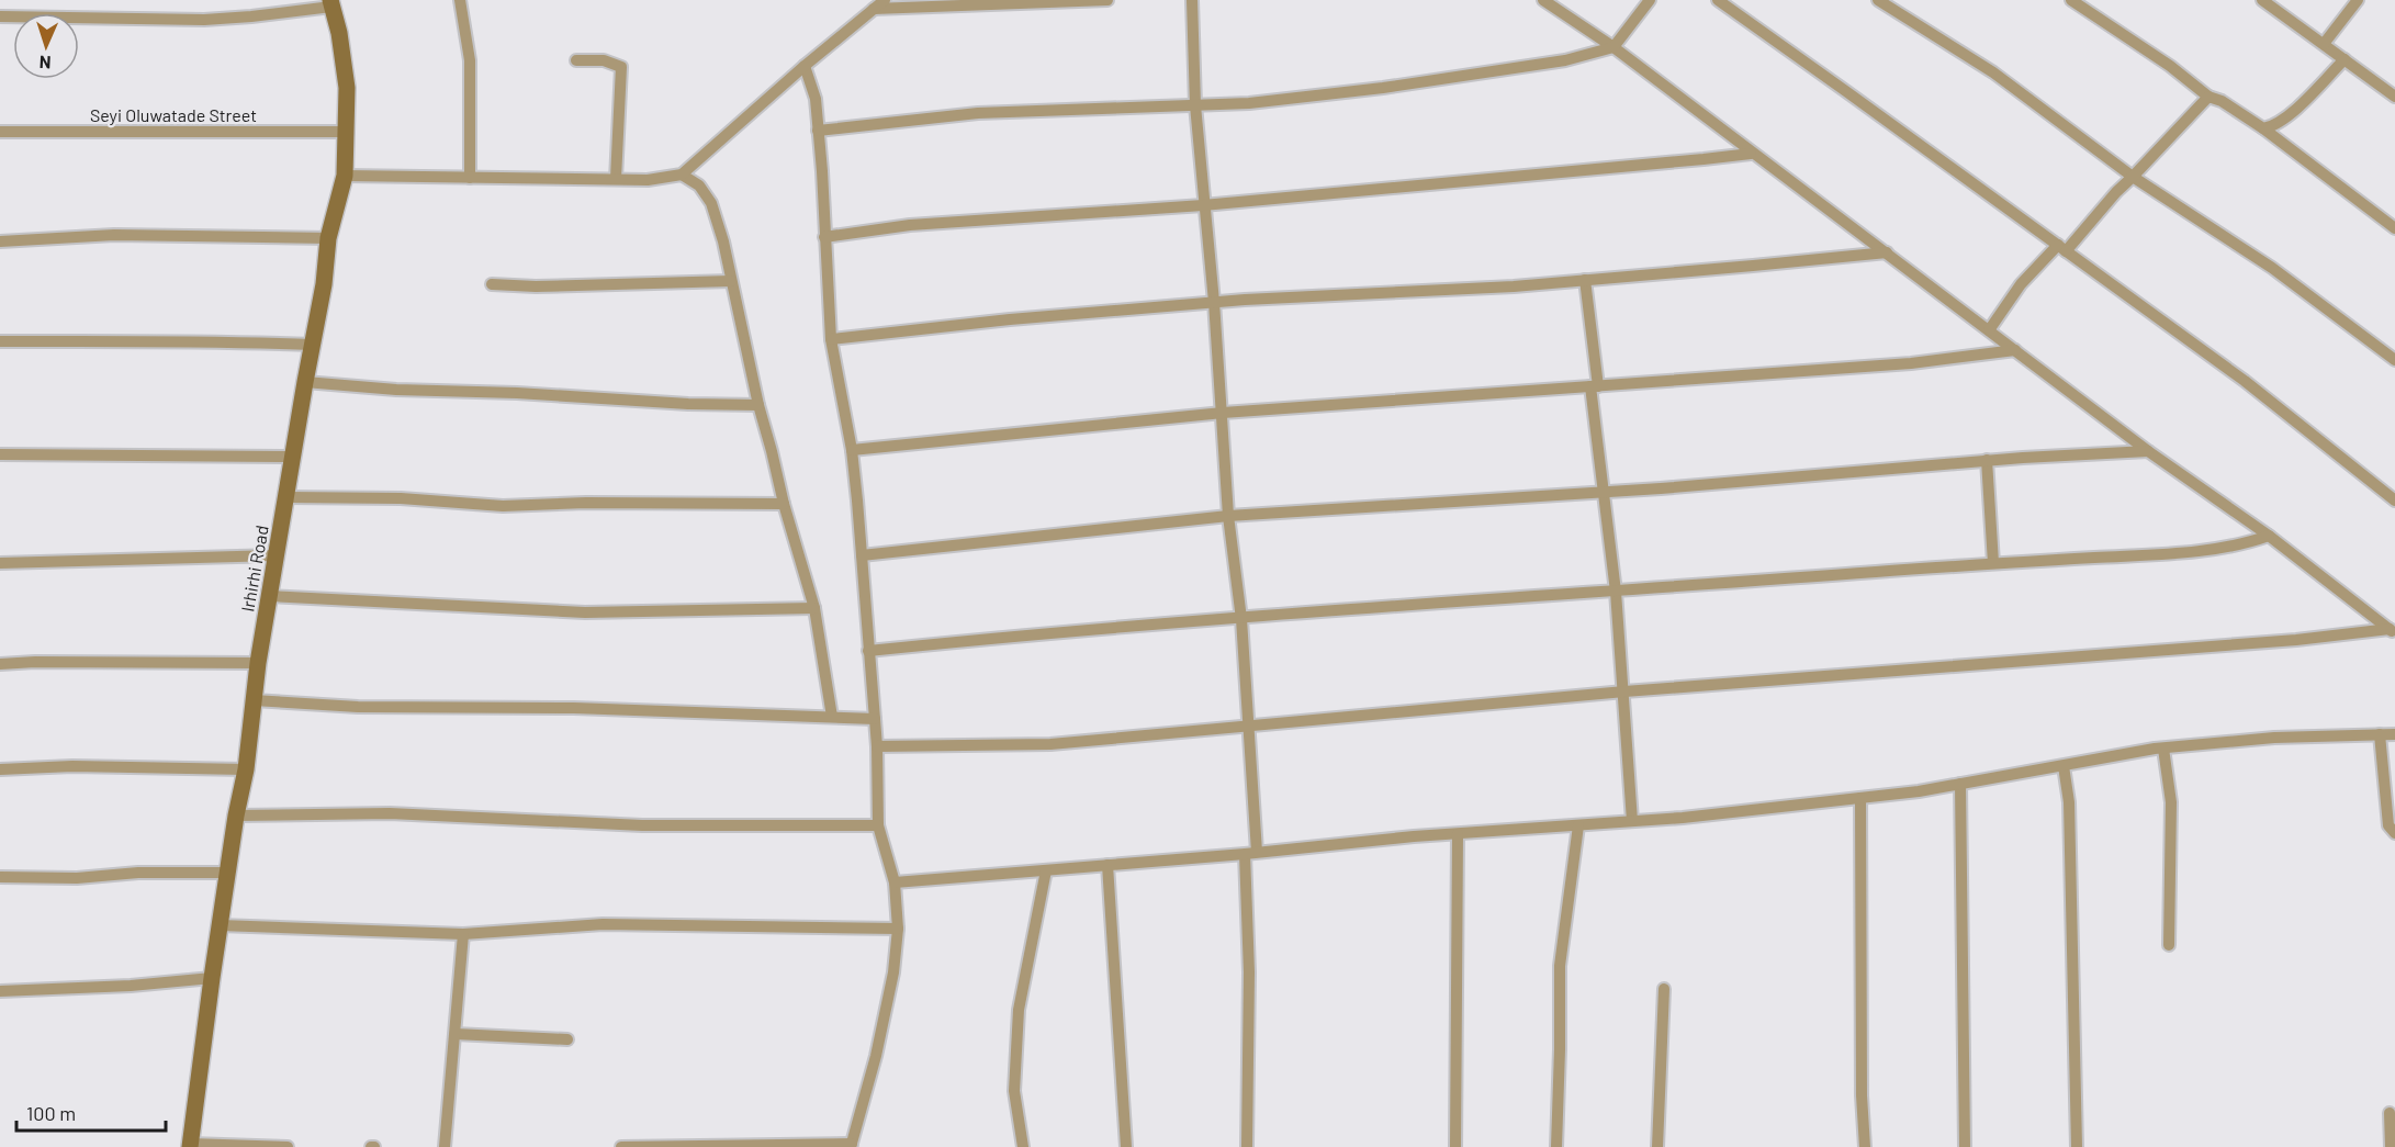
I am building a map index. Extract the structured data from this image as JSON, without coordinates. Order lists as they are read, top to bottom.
{
  "streets": {
    "street": ["Seyi Oluwatade Street", "Irhirhi Road"]
  },
  "crossings": [
    ["Seyi Oluwatade Street", "Irhirhi Road"]
  ],
  "scale_bar": "100 m",
  "north": "bottom"
}
